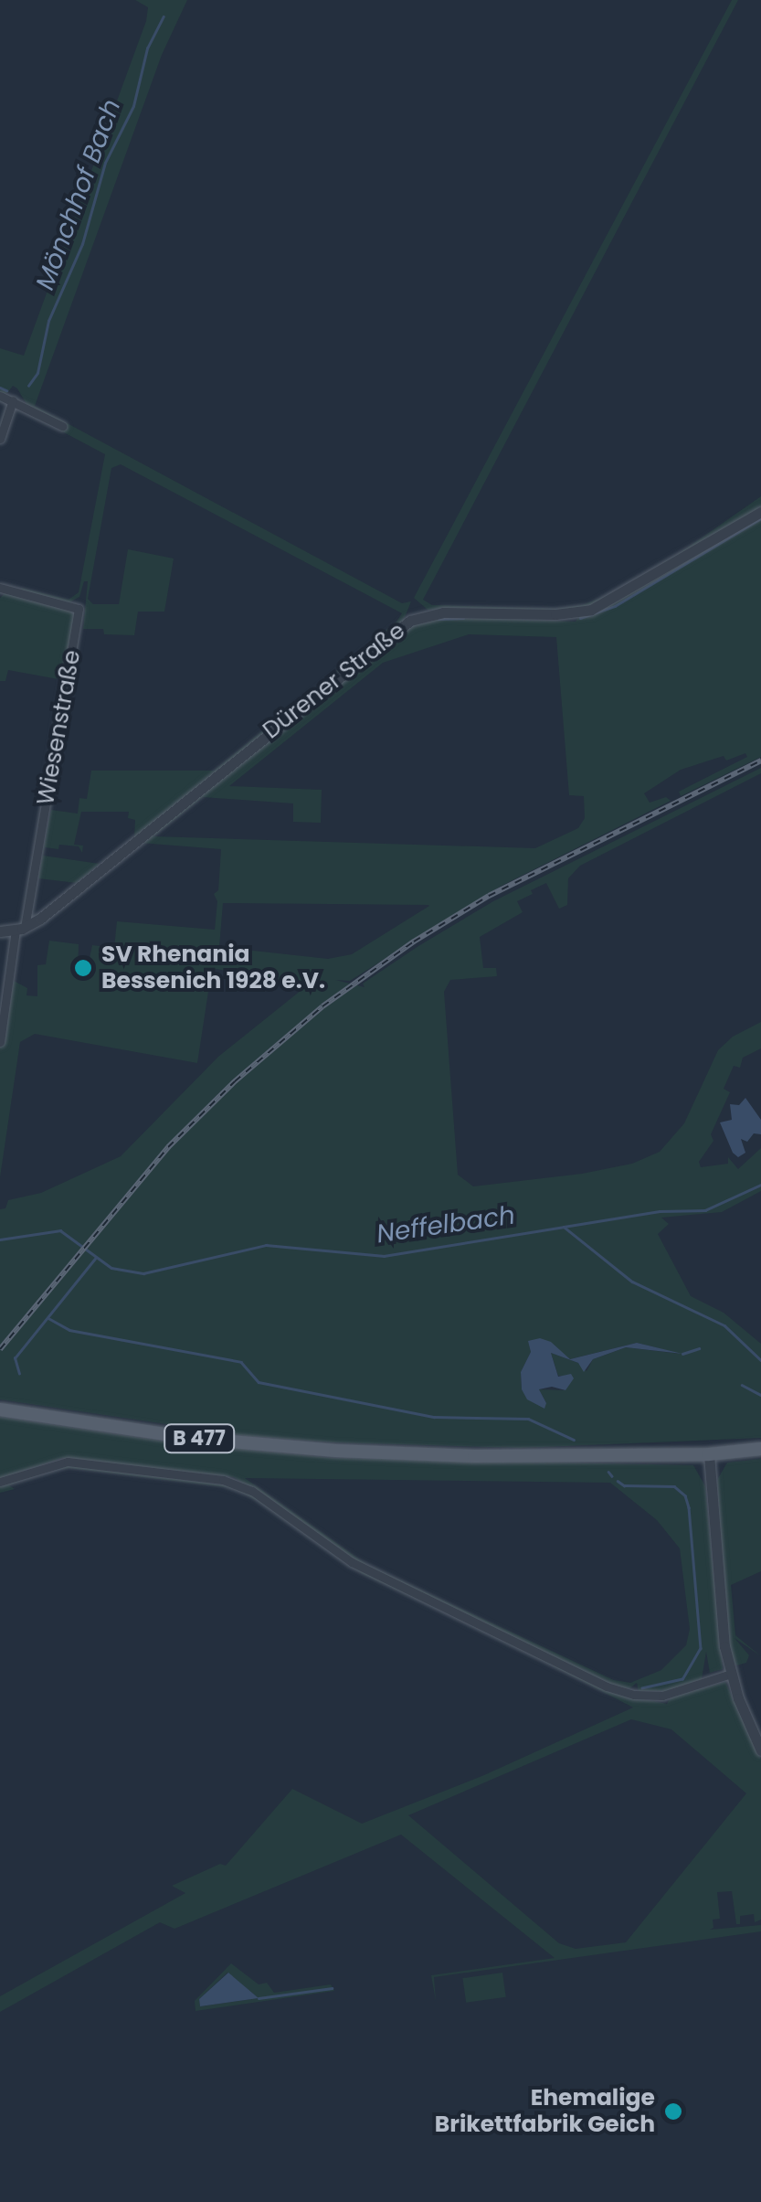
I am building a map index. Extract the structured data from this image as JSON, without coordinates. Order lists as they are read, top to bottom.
{
  "streets": {
    "main road": ["B 477"],
    "street": ["Dürener Straße", "Wiesenstraße"]
  },
  "crossings": [
    ["Dürener Straße", "Wiesenstraße"]
  ],
  "water": ["Mönchhof Bach", "Neffelbach"],
  "places": ["SV Rhenania Bessenich 1928 e.V.", "Ehemalige Brikettfabrik Geich"]
}
